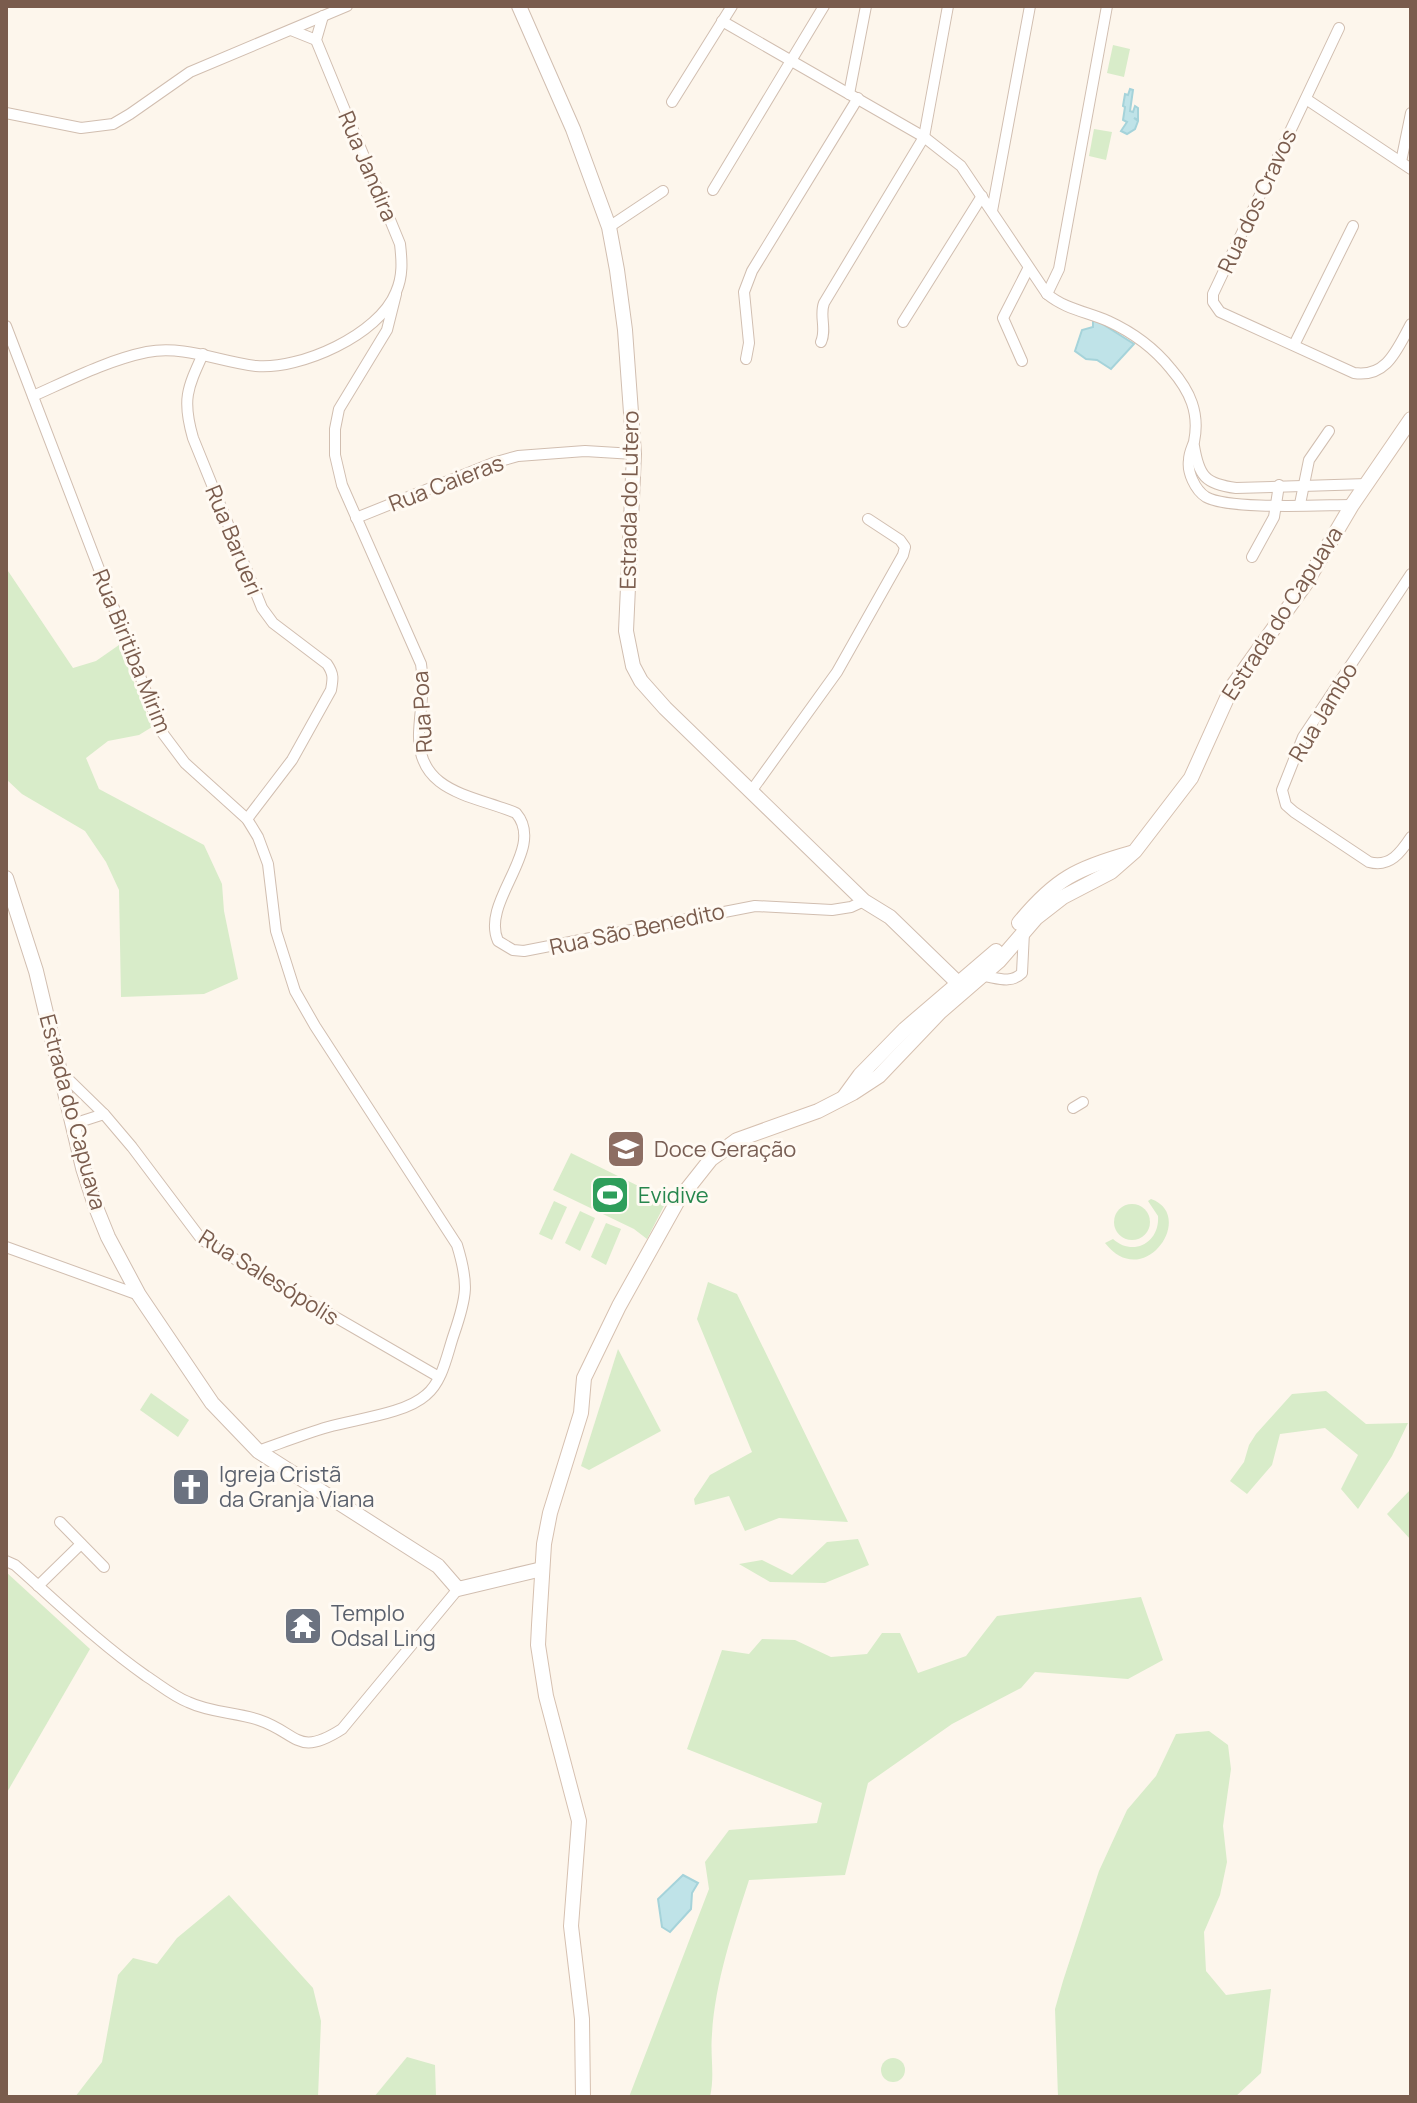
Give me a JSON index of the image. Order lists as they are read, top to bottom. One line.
{"streets":{"main road":["Estrada do Lutero","Estrada do Capuava"],"street":["Rua Jandira","Rua dos Cravos","Rua Caieras","Rua Barueri","Rua Biritiba Mirim","Rua Poa","Rua Jambo","Rua São Benedito","Rua Salesópolis"]},"crossings":[["Rua Jandira","Rua Caieras"],["Rua Jandira","Rua Poa"],["Rua Caieras","Estrada do Lutero"],["Rua Caieras","Rua Poa"],["Estrada do Lutero","Estrada do Capuava"],["Estrada do Lutero","Rua São Benedito"],["Rua Barueri","Rua Biritiba Mirim"],["Estrada do Capuava","Rua Salesópolis"],["Rua Biritiba Mirim","Rua Salesópolis"],["Rua Poa","Rua São Benedito"]],"places":{"school or university":["Doce Geração"],"sports":["Evidive"],"church":["Igreja Cristã da Granja Viana"],"temple":["Templo Odsal Ling"]}}
